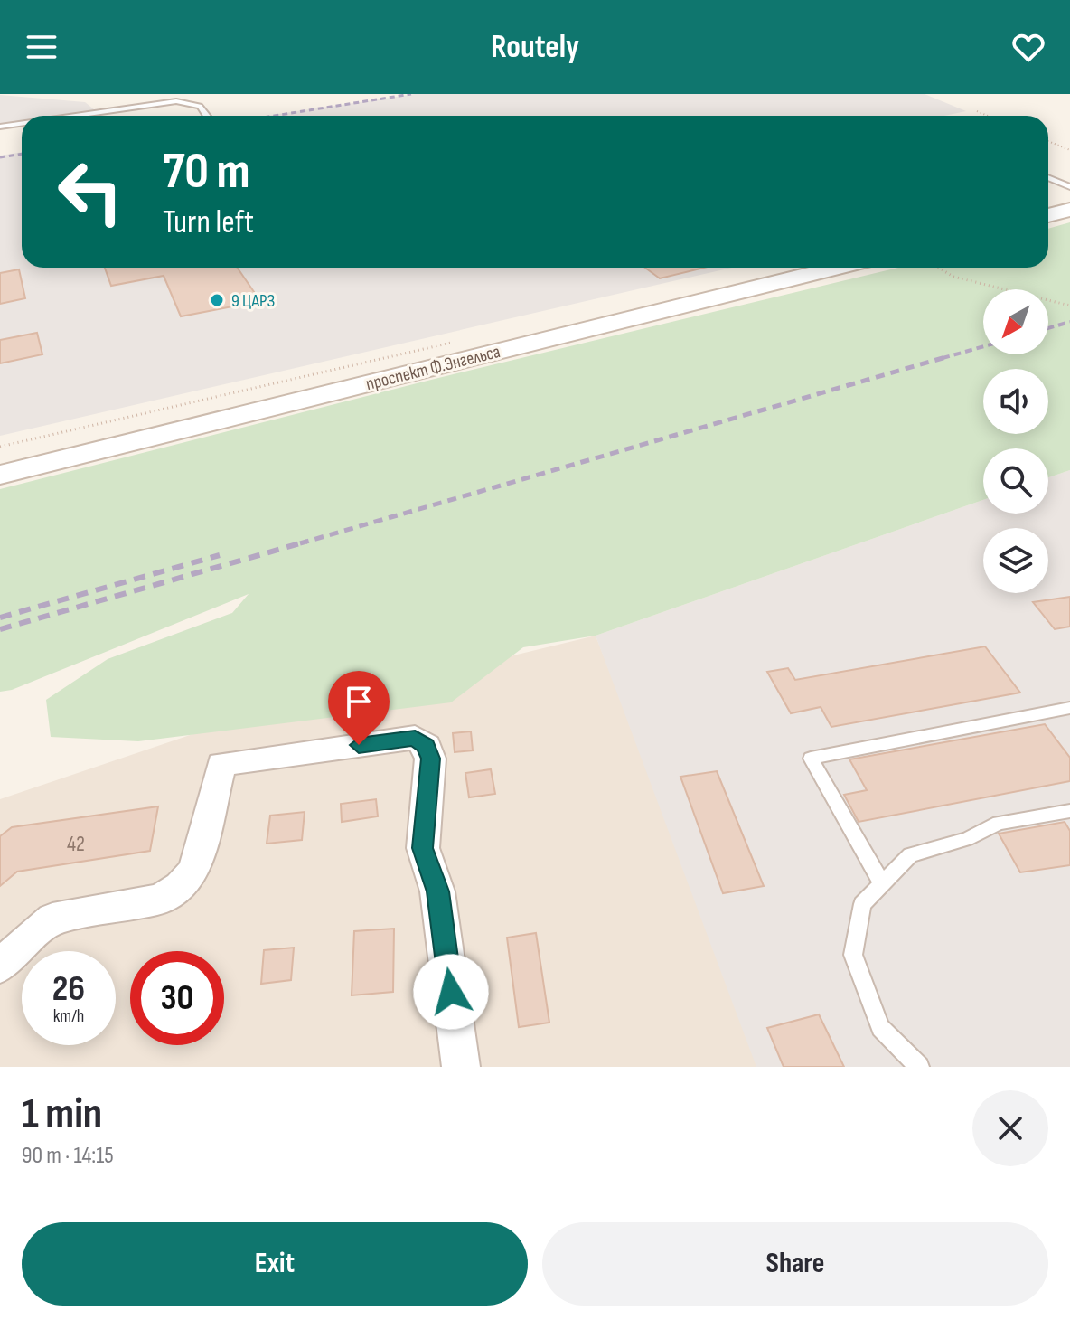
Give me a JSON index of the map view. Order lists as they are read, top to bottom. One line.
{"streets":{"street":["проспект Ф.Энгельса"]},"places":["9 ЦАРЗ"],"house_numbers":["42"],"north":"bottom left","page":{"header":"Routely","turn":["70 m","Turn left"],"speed":"26 km/h","limit":"30","heading":["1 min","90 m · 14:15"],"buttons":["Exit","Share"]}}
